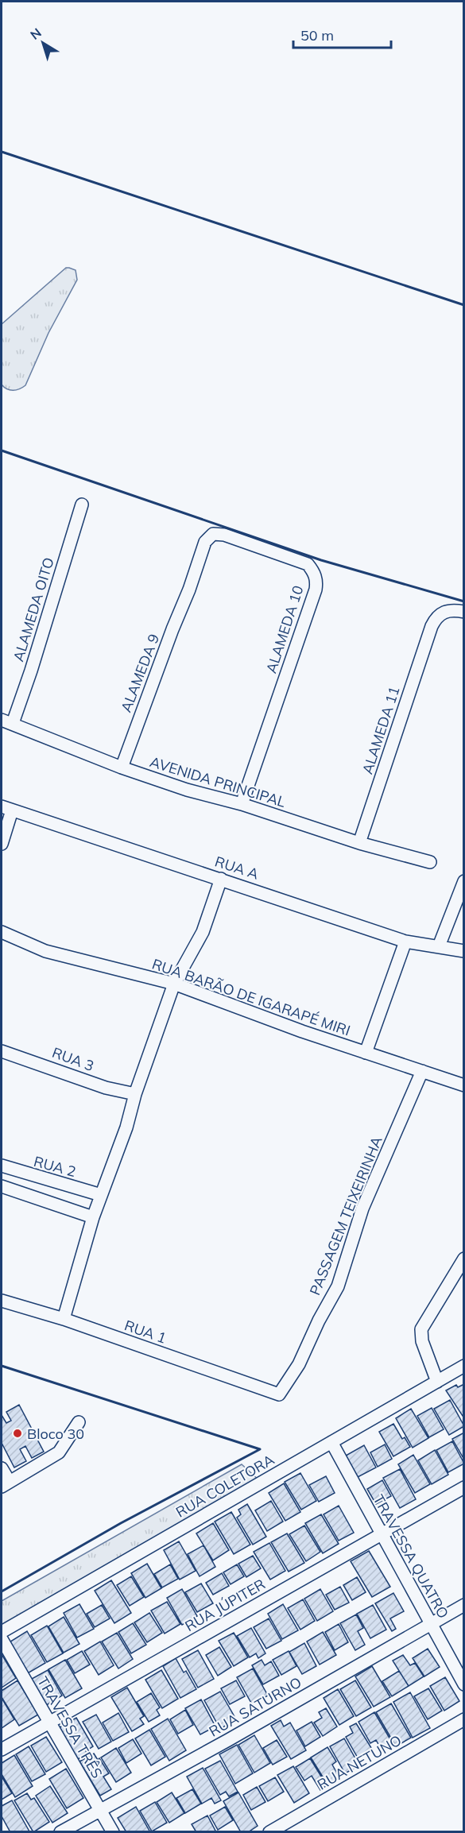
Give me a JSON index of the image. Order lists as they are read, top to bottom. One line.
{"streets":{"street":["ALAMEDA OITO","ALAMEDA 10","ALAMEDA 9","ALAMEDA 11","AVENIDA PRINCIPAL","RUA A","RUA BARÃO DE IGARAPÉ MIRI","RUA 3","RUA 2","PASSAGEM TEIXEIRINHA","RUA 1","RUA COLETORA","TRAVESSA QUATRO","RUA JÚPITER","RUA SATURNO","TRAVESSA TRÊS","RUA NETUNO"]},"crossings":[["ALAMEDA OITO","AVENIDA PRINCIPAL"],["ALAMEDA 10","ALAMEDA 9"],["ALAMEDA 10","AVENIDA PRINCIPAL"],["ALAMEDA 9","AVENIDA PRINCIPAL"],["ALAMEDA 11","AVENIDA PRINCIPAL"],["RUA BARÃO DE IGARAPÉ MIRI","PASSAGEM TEIXEIRINHA"],["PASSAGEM TEIXEIRINHA","RUA 1"],["RUA COLETORA","TRAVESSA QUATRO"],["TRAVESSA QUATRO","RUA JÚPITER"],["TRAVESSA QUATRO","RUA SATURNO"],["RUA JÚPITER","TRAVESSA TRÊS"],["RUA SATURNO","TRAVESSA TRÊS"]],"places":["Bloco 30"],"scale_bar":"50 m","north":"top left"}
